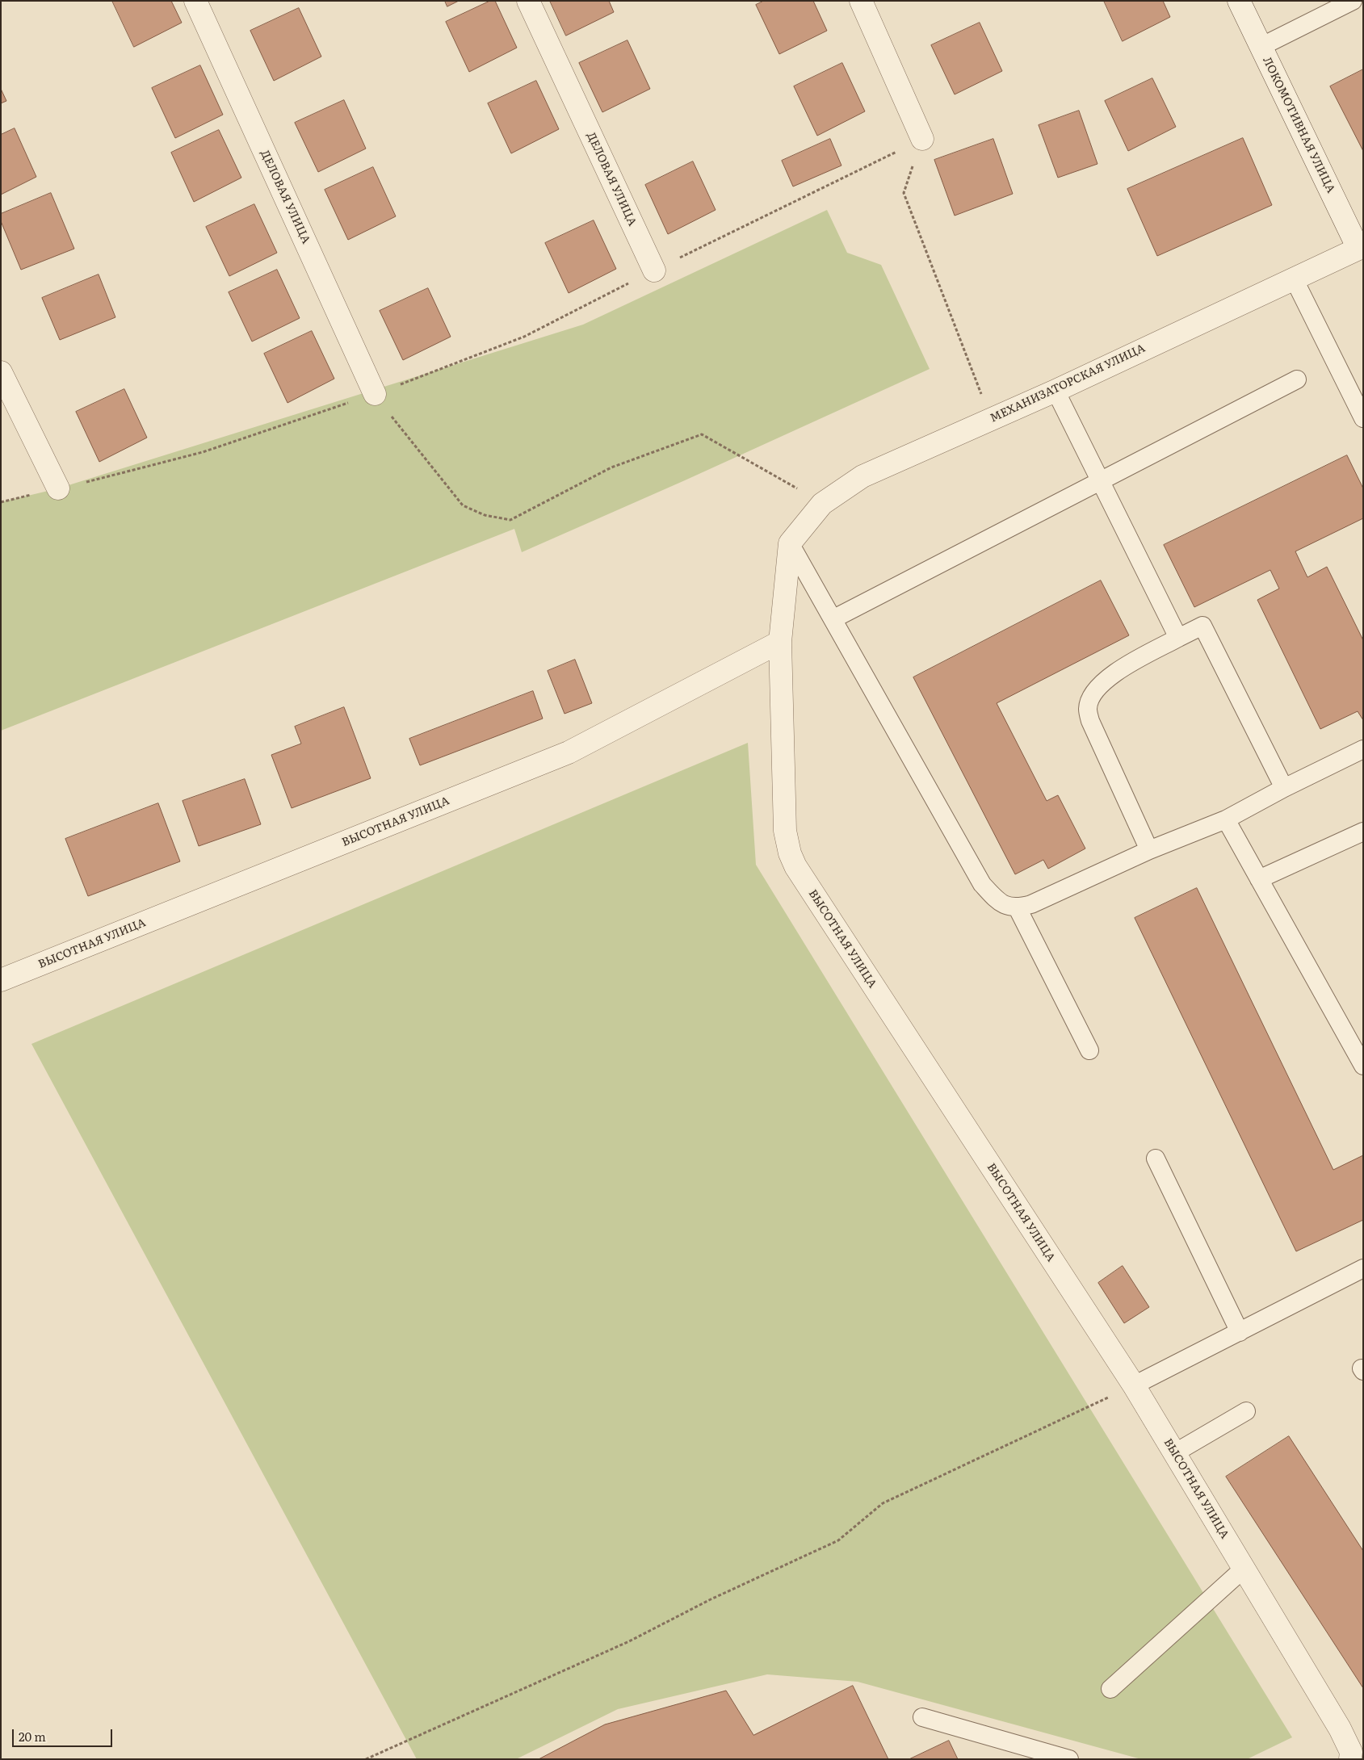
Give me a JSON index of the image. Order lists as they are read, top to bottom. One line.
{"streets":{"street":["ЛОКОМОТИВНАЯ УЛИЦА","ДЕЛОВАЯ УЛИЦА","МЕХАНИЗАТОРСКАЯ УЛИЦА","ВЫСОТНАЯ УЛИЦА"]},"crossings":[["ЛОКОМОТИВНАЯ УЛИЦА","МЕХАНИЗАТОРСКАЯ УЛИЦА"],["МЕХАНИЗАТОРСКАЯ УЛИЦА","ВЫСОТНАЯ УЛИЦА"]],"scale_bar":"20 m"}
